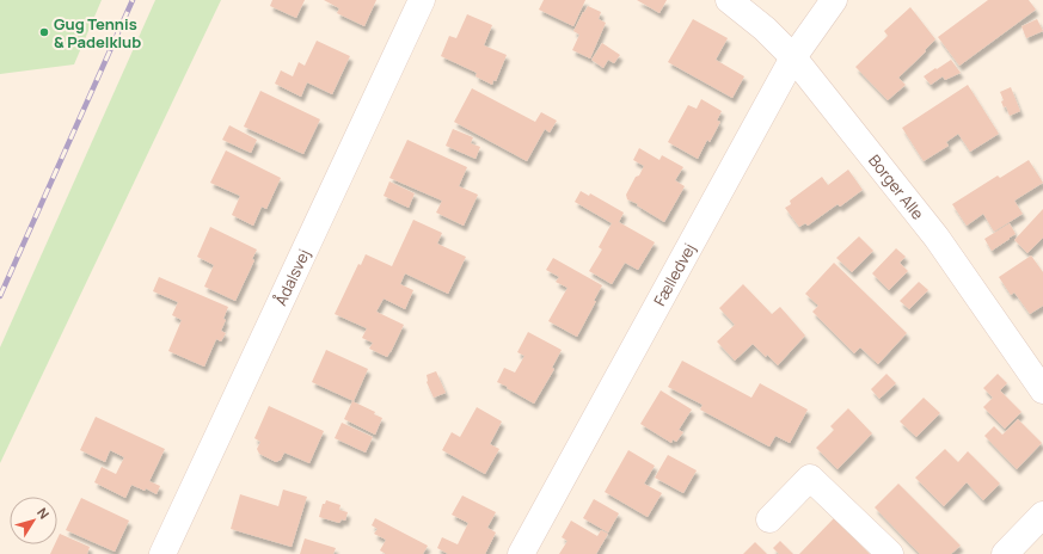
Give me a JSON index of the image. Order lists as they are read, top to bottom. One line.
{"streets":{"street":["Borger Alle","Fælledvej","Ådalsvej"]},"crossings":[["Borger Alle","Fælledvej"]],"places":["Gug Tennis & Padelklub"],"north":"top right"}
